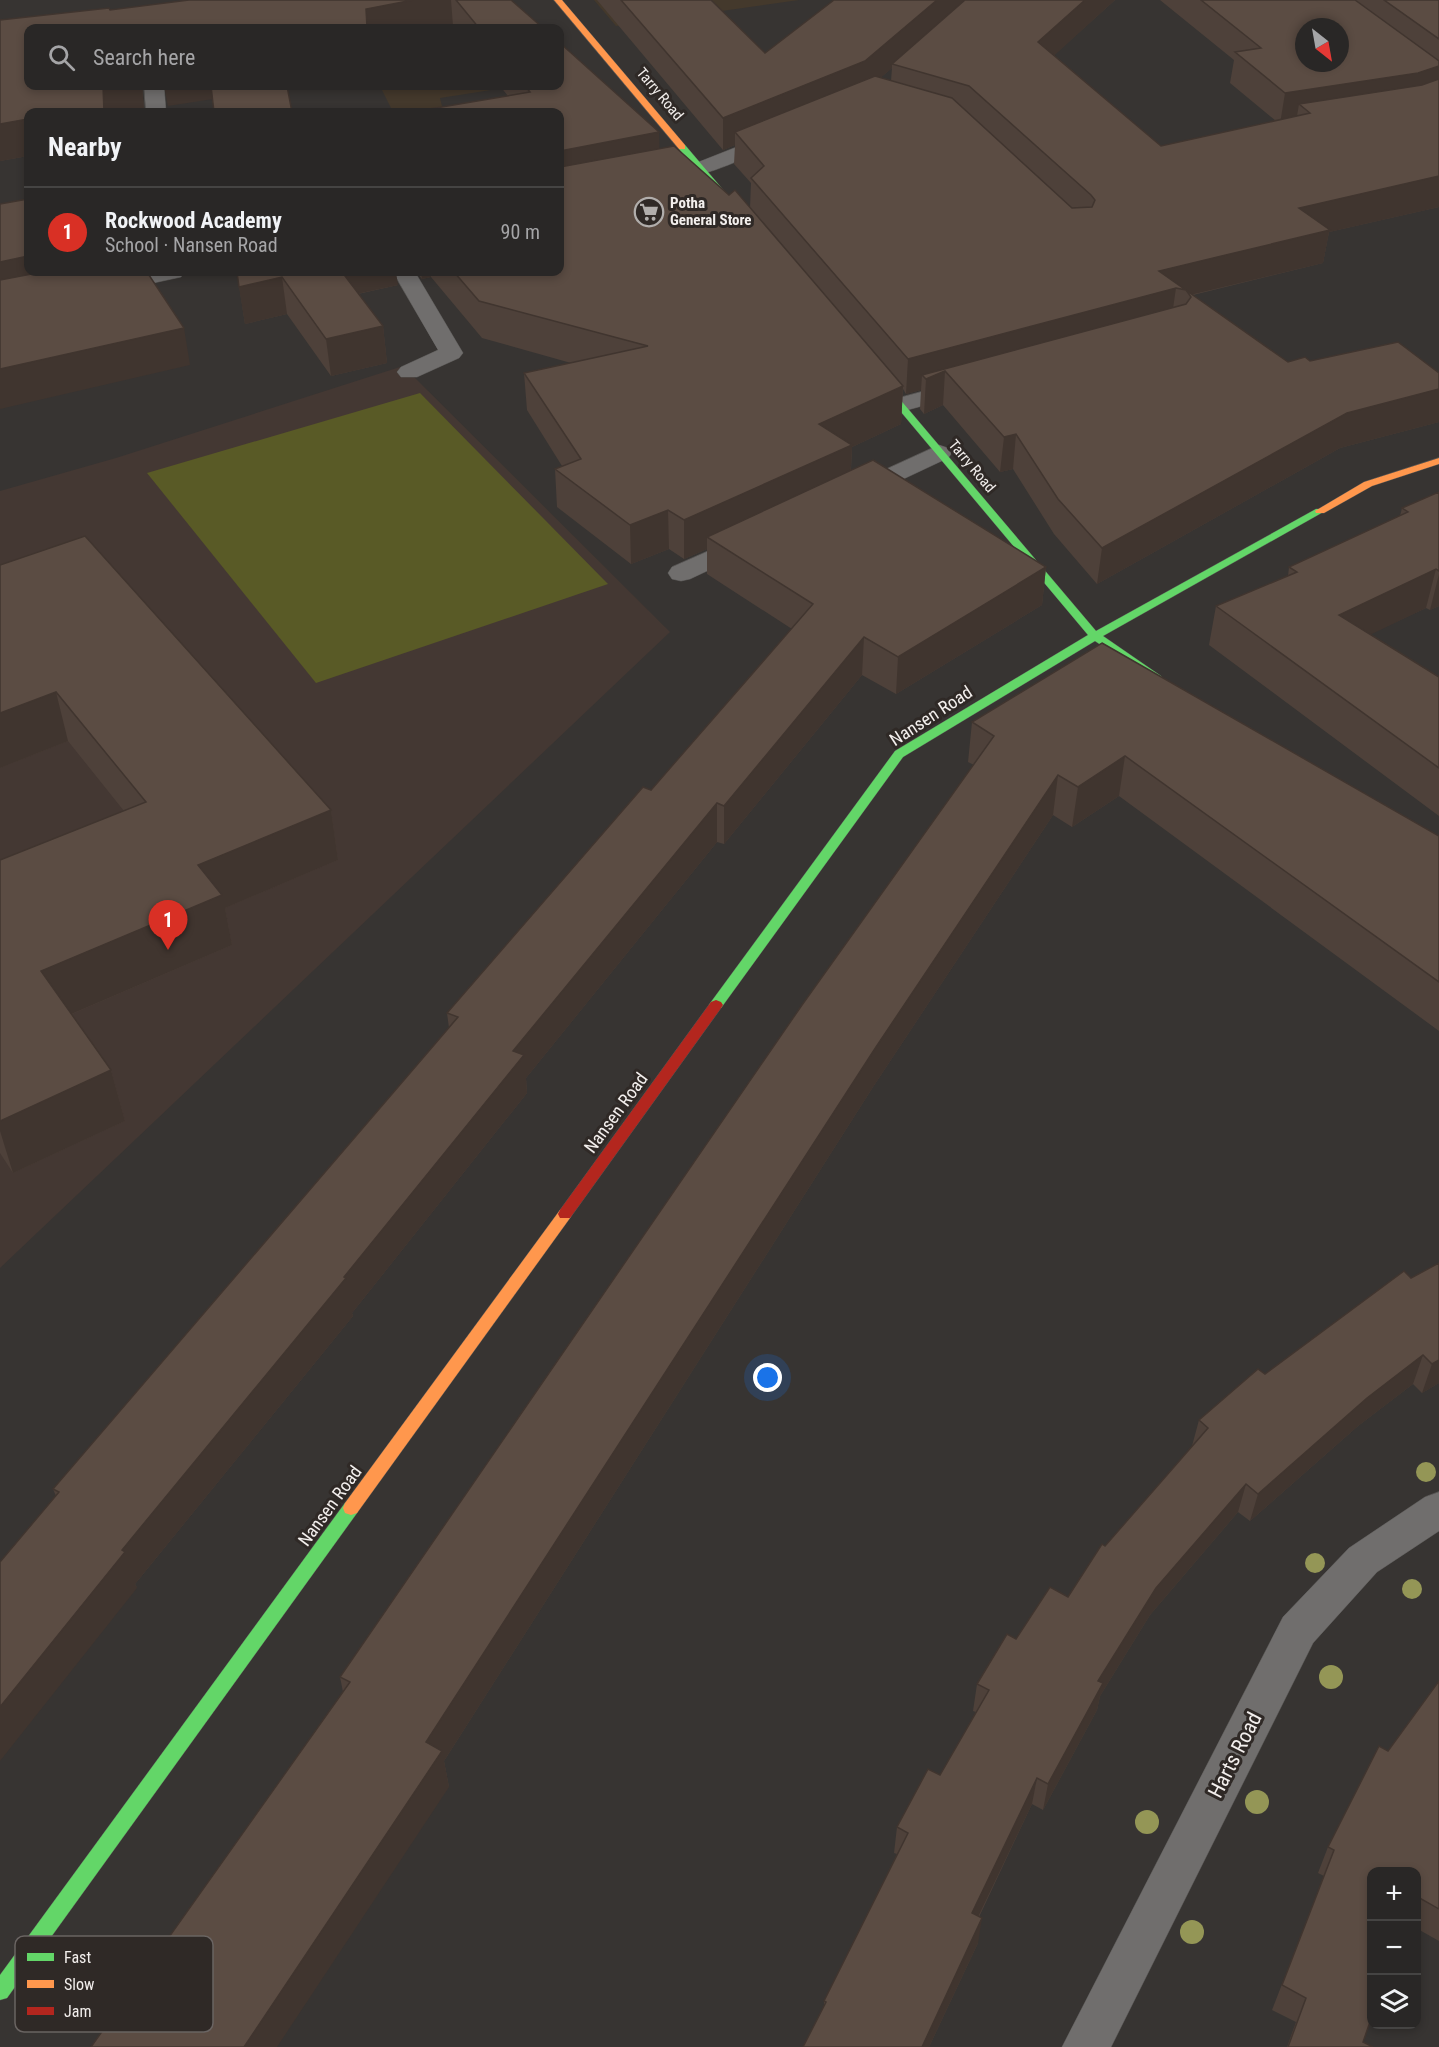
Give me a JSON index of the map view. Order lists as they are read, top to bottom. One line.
{"streets":{"street":["Tarry Road","Nansen Road","Harts Road"]},"crossings":[["Tarry Road","Nansen Road"]],"places":{"supermarket":["Potha General Store"]},"legend":["Fast","Slow","Jam"],"north":"bottom right","page":{"search":"Search here","heading":"Nearby","list":[{"mark":"1","name":"Rockwood Academy","note":"School · Nansen Road","value":"90 m"}],"pins":"1","map_buttons":["+","−"]}}
